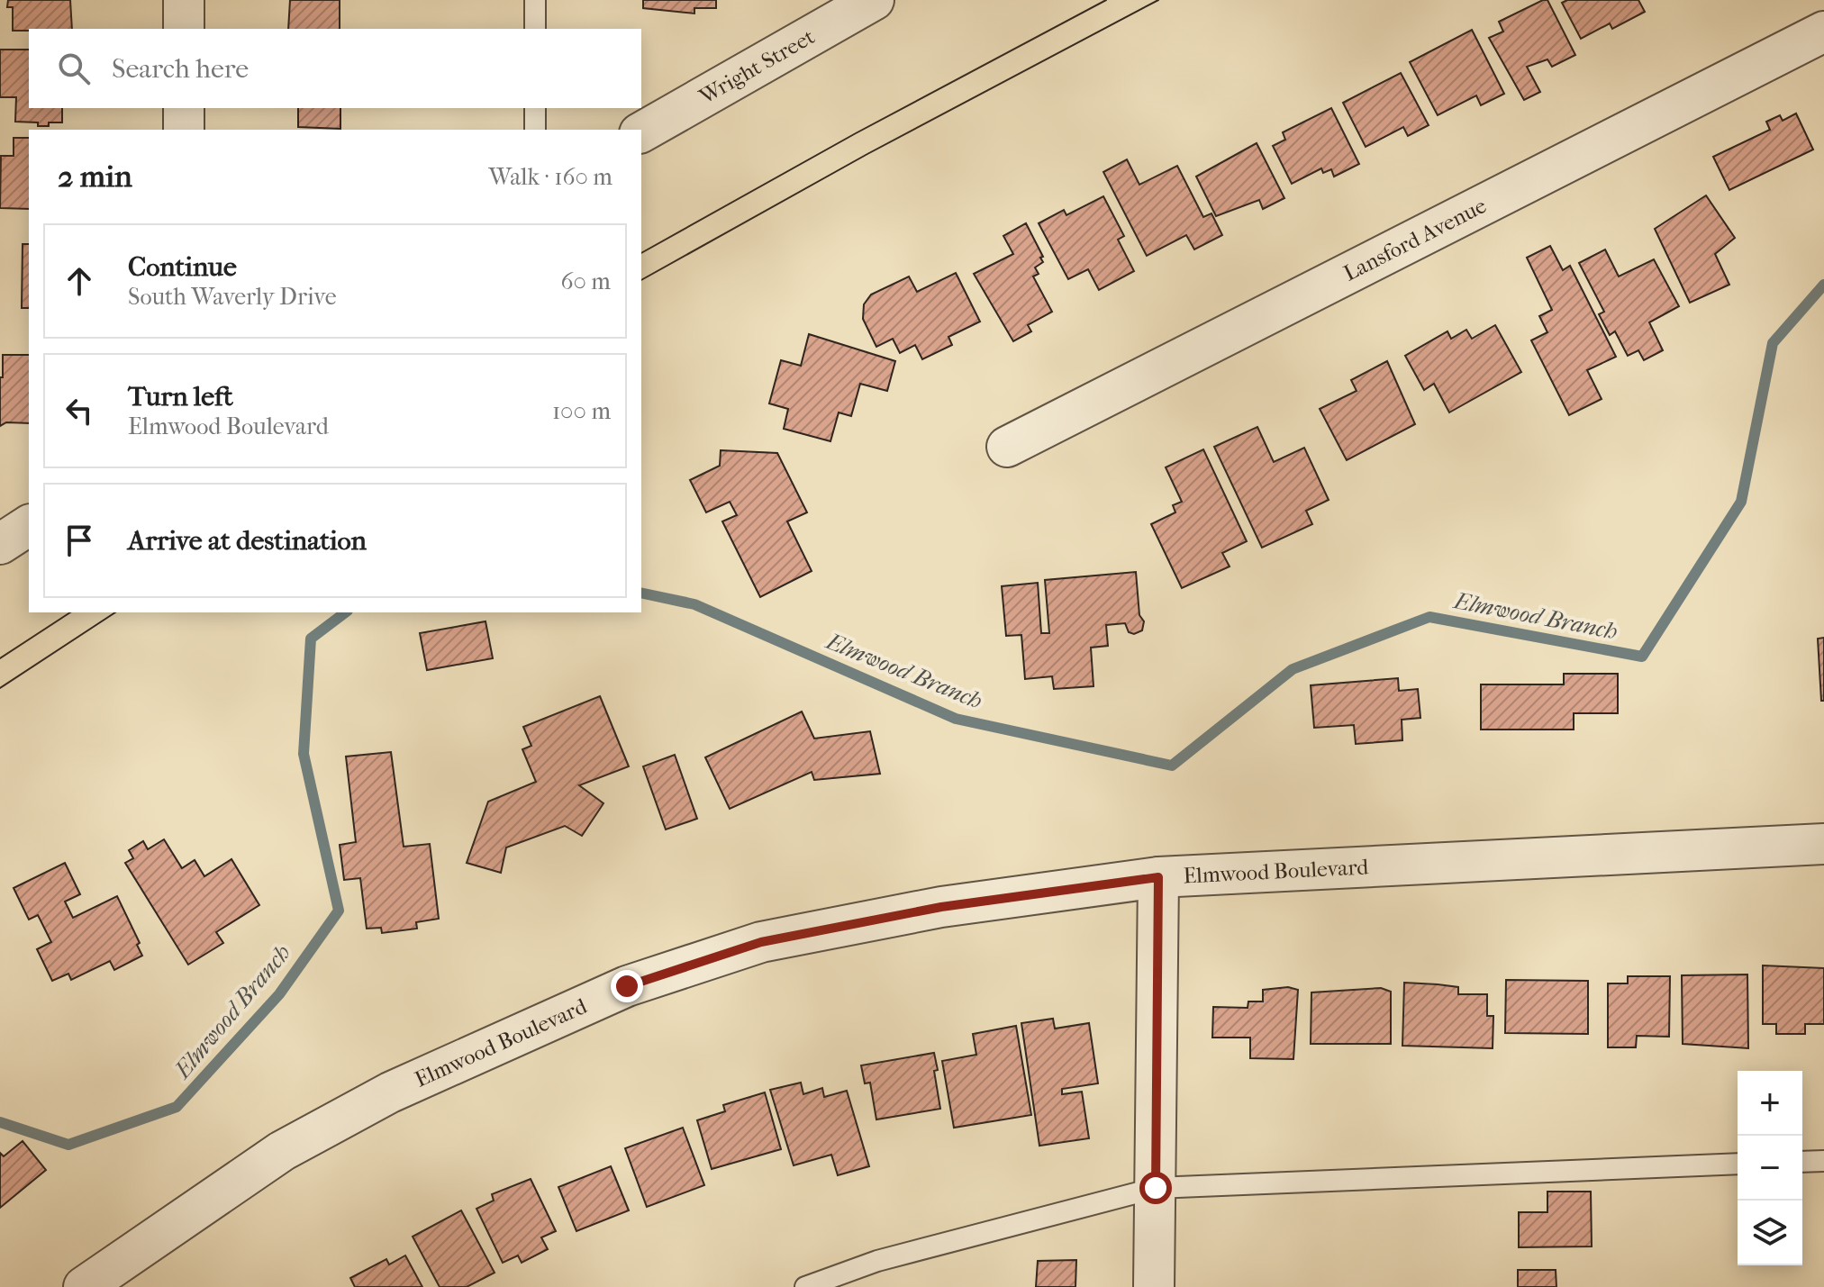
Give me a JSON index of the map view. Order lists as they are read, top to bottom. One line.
{"streets":{"street":["Wright Street","Lansford Avenue","Elmwood Boulevard"]},"water":["Elmwood Branch"],"page":{"search":"Search here","heading":["2 min","Walk · 160 m"],"list":[["Continue","South Waverly Drive","60 m"],["Turn left","Elmwood Boulevard","100 m"],"Arrive at destination"],"map_buttons":["+","−"]}}
